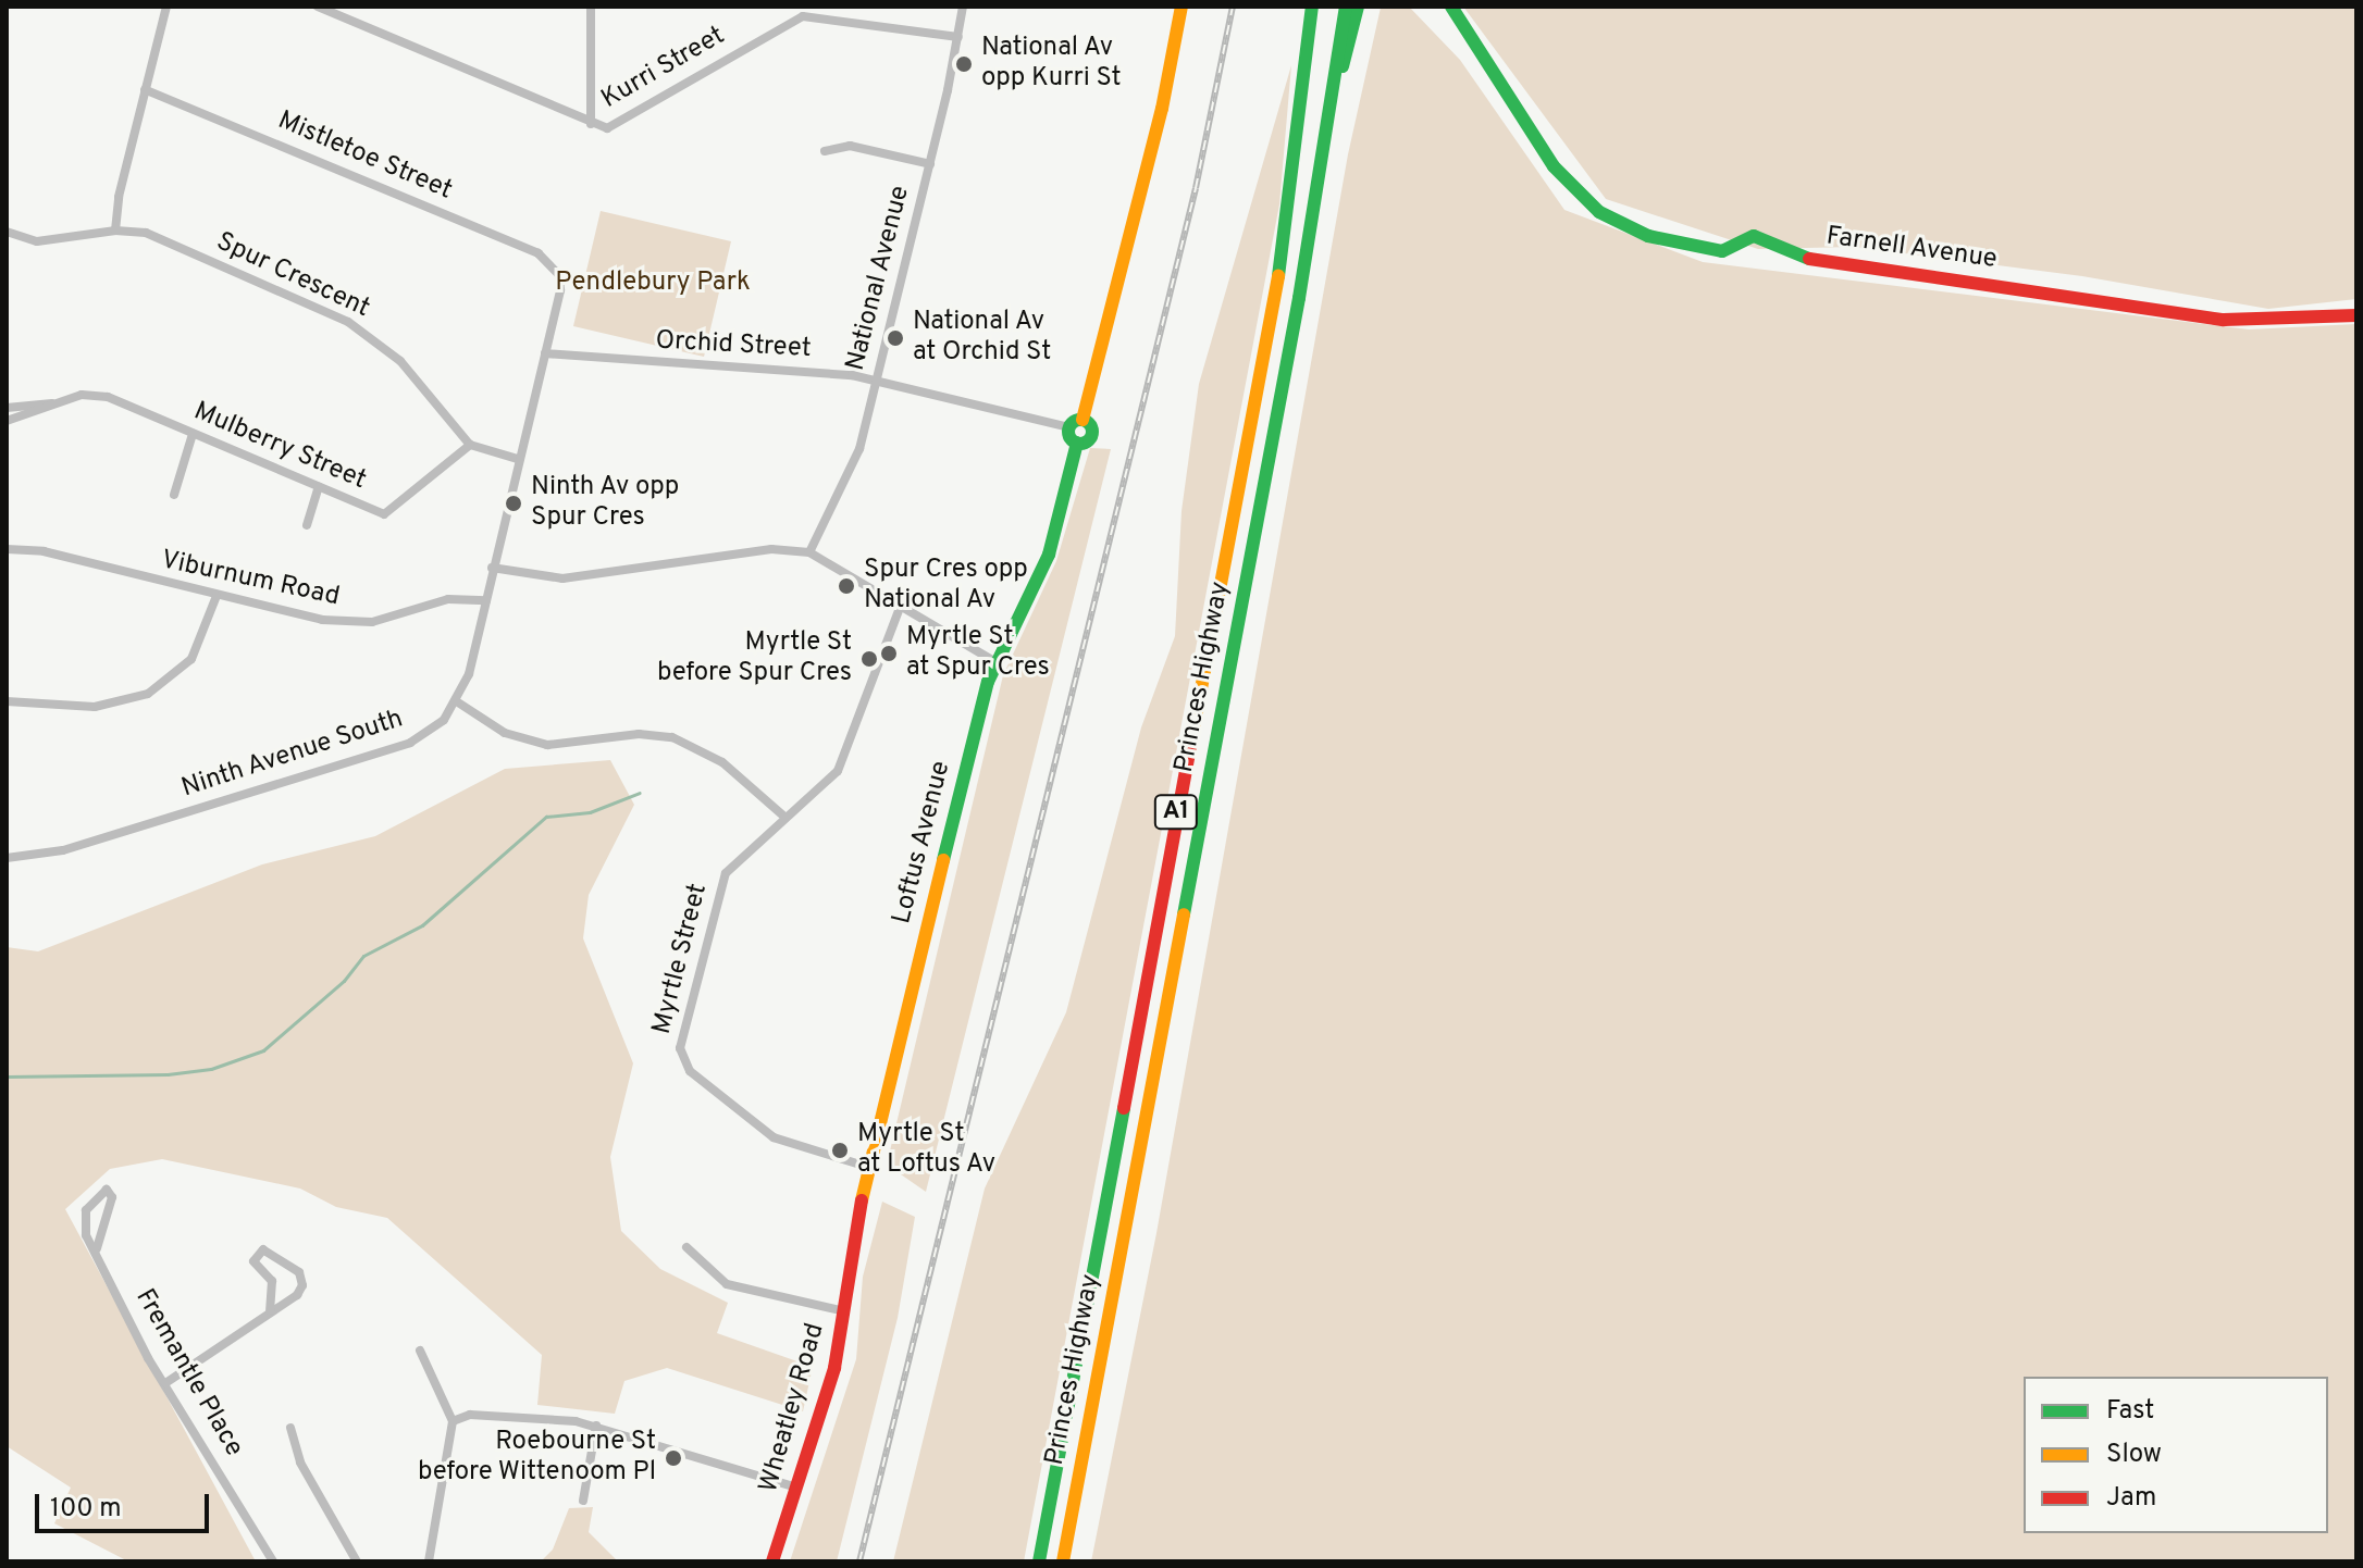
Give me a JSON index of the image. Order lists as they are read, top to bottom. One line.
{"streets":{"main road":["Farnell Avenue","Princes Highway","A1","Loftus Avenue","Wheatley Road"],"street":["Kurri Street","Mistletoe Street","Spur Crescent","National Avenue","Orchid Street","Mulberry Street","Viburnum Road","Ninth Avenue South","Myrtle Street","Fremantle Place"]},"crossings":[["Kurri Street","National Avenue"],["Mistletoe Street","Orchid Street"],["Spur Crescent","Mulberry Street"],["National Avenue","Orchid Street"],["Orchid Street","Loftus Avenue"],["Loftus Avenue","Myrtle Street"],["Loftus Avenue","Wheatley Road"]],"parks":["Pendlebury Park"],"places":["National Av opp Kurri St","National Av at Orchid St","Ninth Av opp Spur Cres","Spur Cres opp National Av","Myrtle St at Spur Cres","Myrtle St before Spur Cres","Myrtle St at Loftus Av","Roebourne St before Wittenoom Pl"],"legend":["Fast","Slow","Jam"],"scale_bar":"100 m"}
